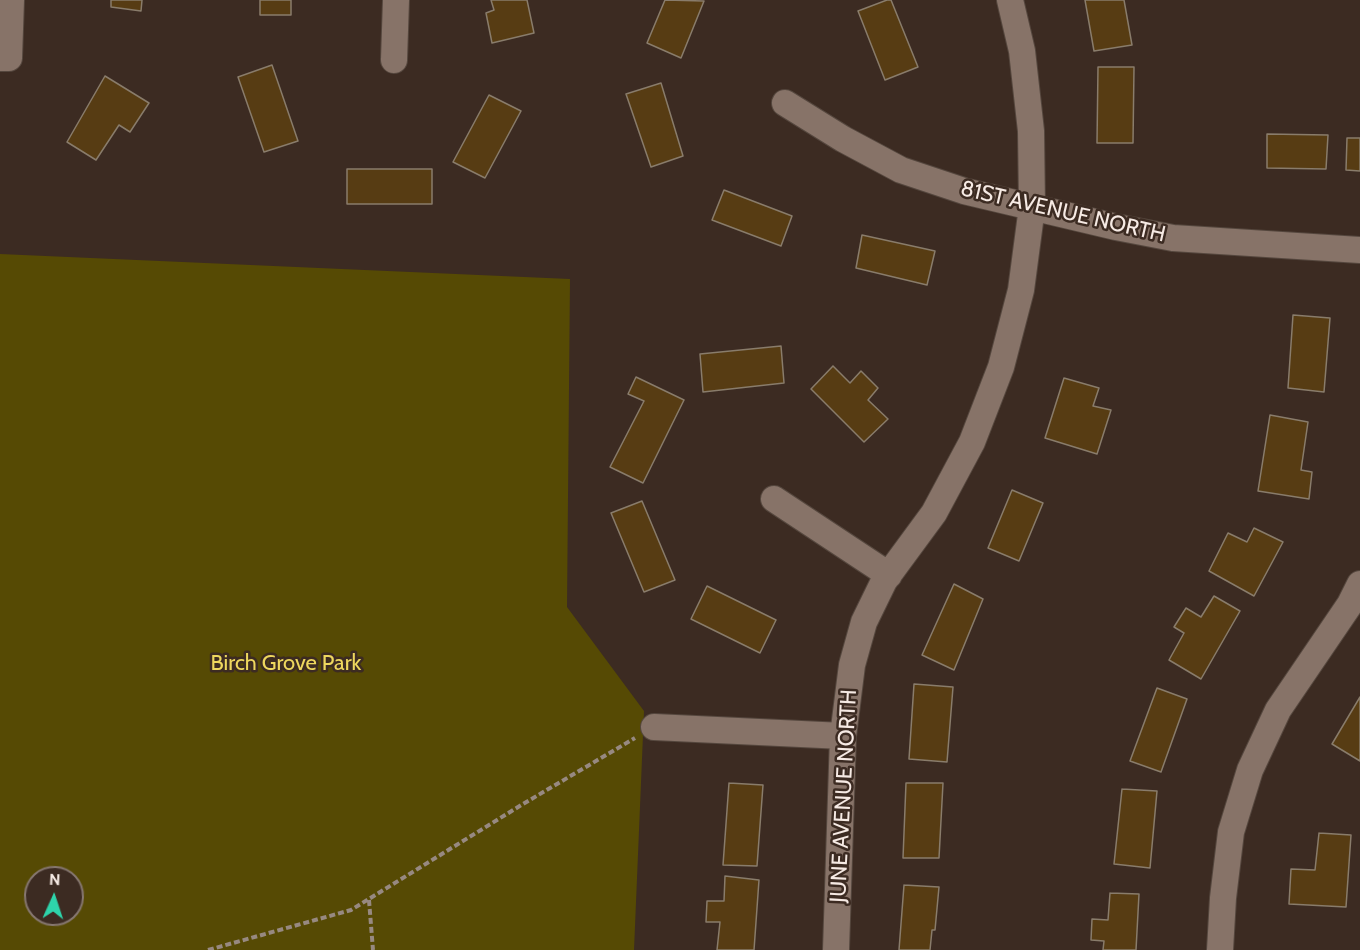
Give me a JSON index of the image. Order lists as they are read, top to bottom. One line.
{"streets":{"street":["81ST AVENUE NORTH","JUNE AVENUE NORTH"]},"crossings":[["81ST AVENUE NORTH","JUNE AVENUE NORTH"]],"parks":["Birch Grove Park"],"north":"top"}
